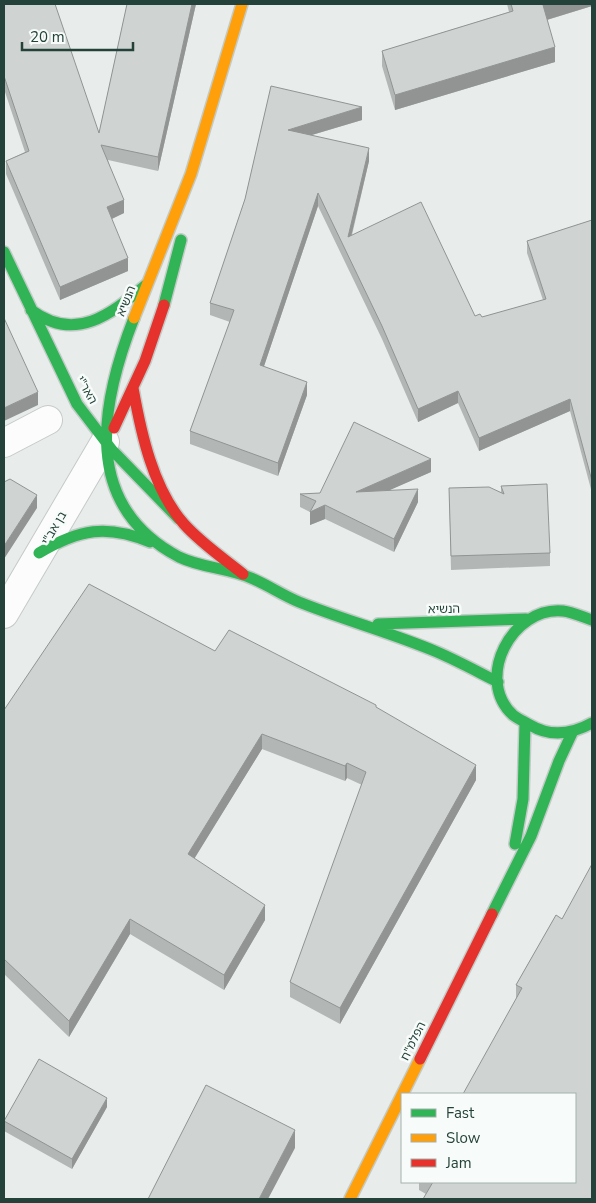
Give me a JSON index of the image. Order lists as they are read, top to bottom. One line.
{"streets":{"street":["הנשיא","האר\"י","בן אב\"י","הפלמ\"ח"]},"crossings":[["הנשיא","האר\"י"],["הנשיא","בן אב\"י"],["האר\"י","בן אב\"י"]],"legend":["Fast","Slow","Jam"],"scale_bar":"20 m"}
